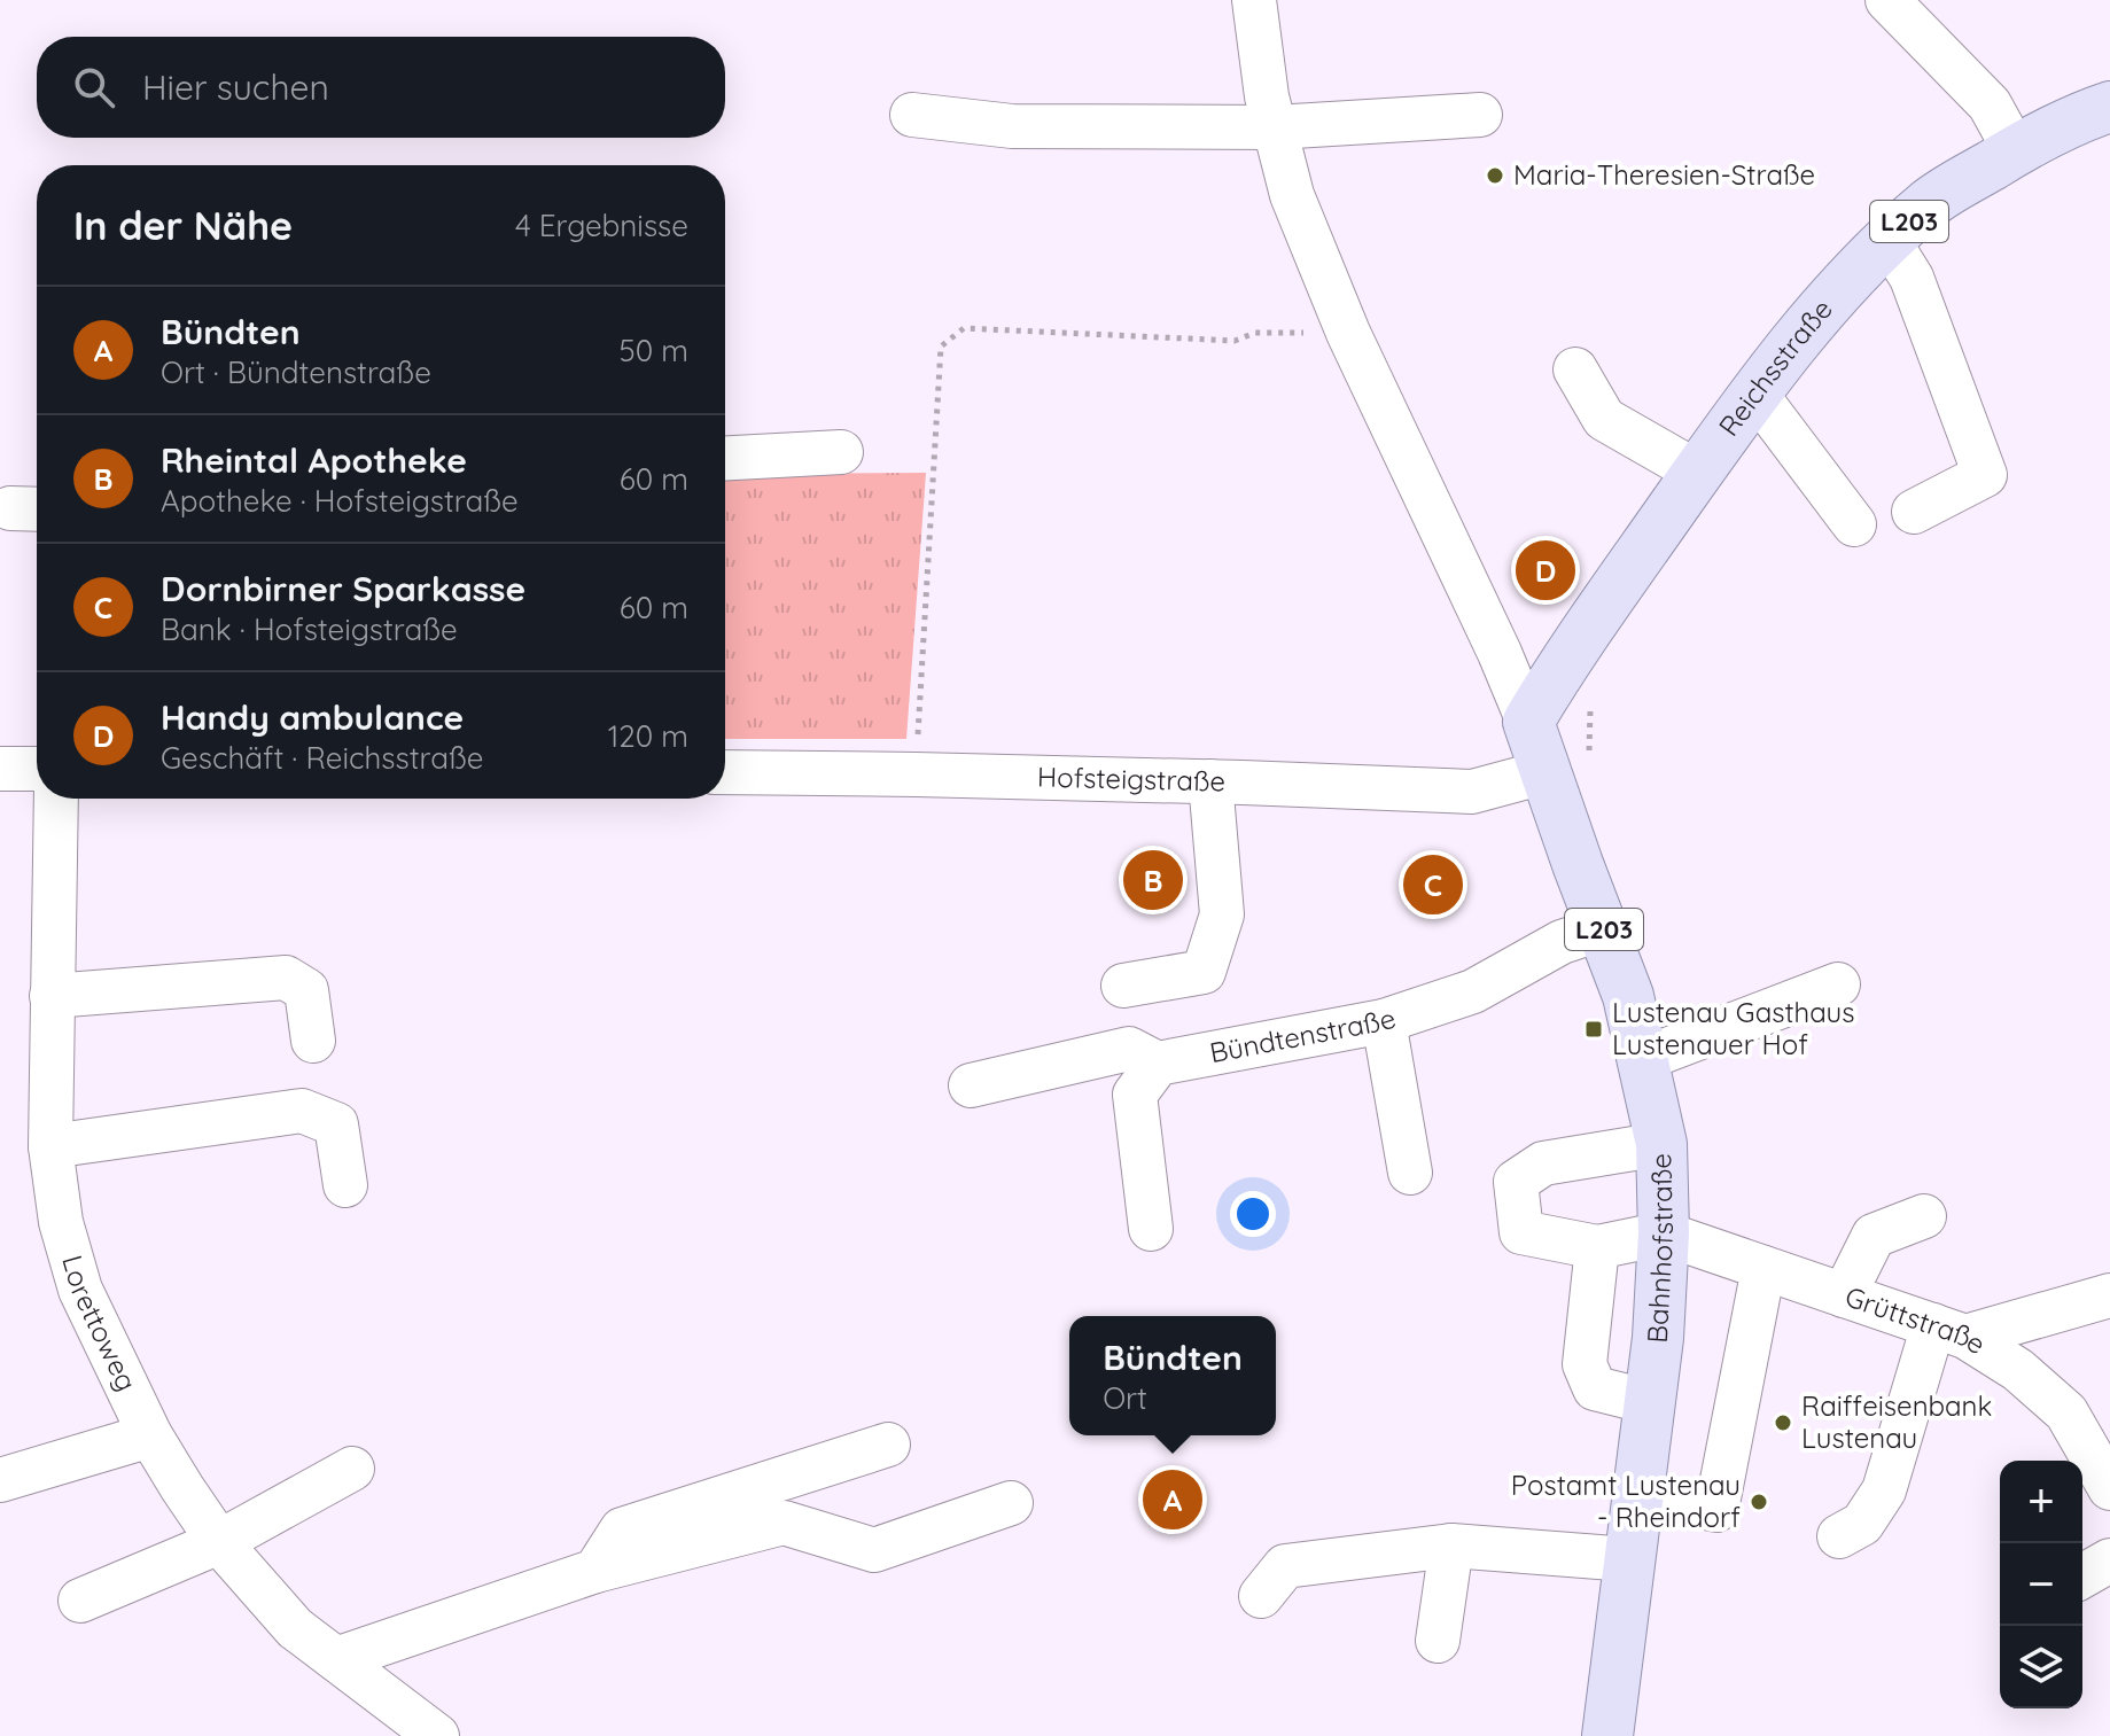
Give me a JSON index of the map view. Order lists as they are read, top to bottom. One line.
{"streets":{"main road":["L203","Reichsstraße","Bahnhofstraße"],"street":["Hofsteigstraße","Bündtenstraße","Lorettoweg","Grüttstraße"]},"crossings":[["Reichsstraße","Bahnhofstraße"],["Hofsteigstraße","Bahnhofstraße"],["Bündtenstraße","Bahnhofstraße"],["Bahnhofstraße","Grüttstraße"]],"places":{"other":["Maria-Theresien-Straße","Raiffeisenbank Lustenau","Postamt Lustenau - Rheindorf"],"transit":["Lustenau Gasthaus Lustenauer Hof"]},"page":{"search":"Hier suchen","heading":["In der Nähe","4 Ergebnisse"],"list":[{"mark":"A","name":"Bündten","note":"Ort · Bündtenstraße","value":"50 m"},{"mark":"B","name":"Rheintal Apotheke","note":"Apotheke · Hofsteigstraße","value":"60 m"},{"mark":"C","name":"Dornbirner Sparkasse","note":"Bank · Hofsteigstraße","value":"60 m"},{"mark":"D","name":"Handy ambulance","note":"Geschäft · Reichsstraße","value":"120 m"}],"pins":["D","B","C","A"],"popup":["Bündten","Ort"],"map_buttons":["+","−"]}}
